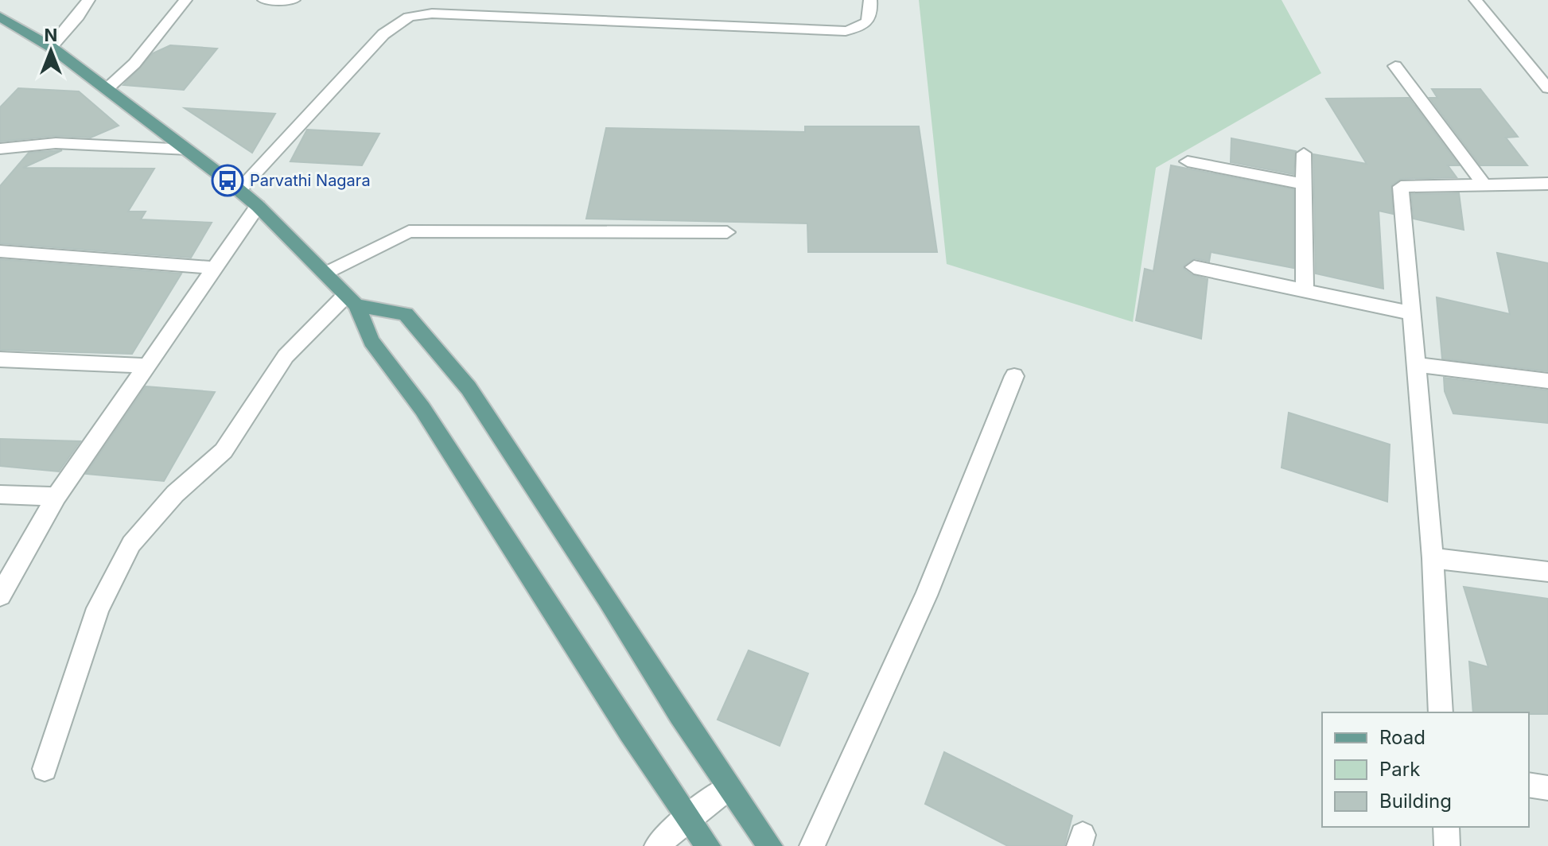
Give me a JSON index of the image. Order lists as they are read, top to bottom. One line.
{"places":{"bus stop":["Parvathi Nagara"]},"legend":["Road","Park","Building"],"north":"top"}
